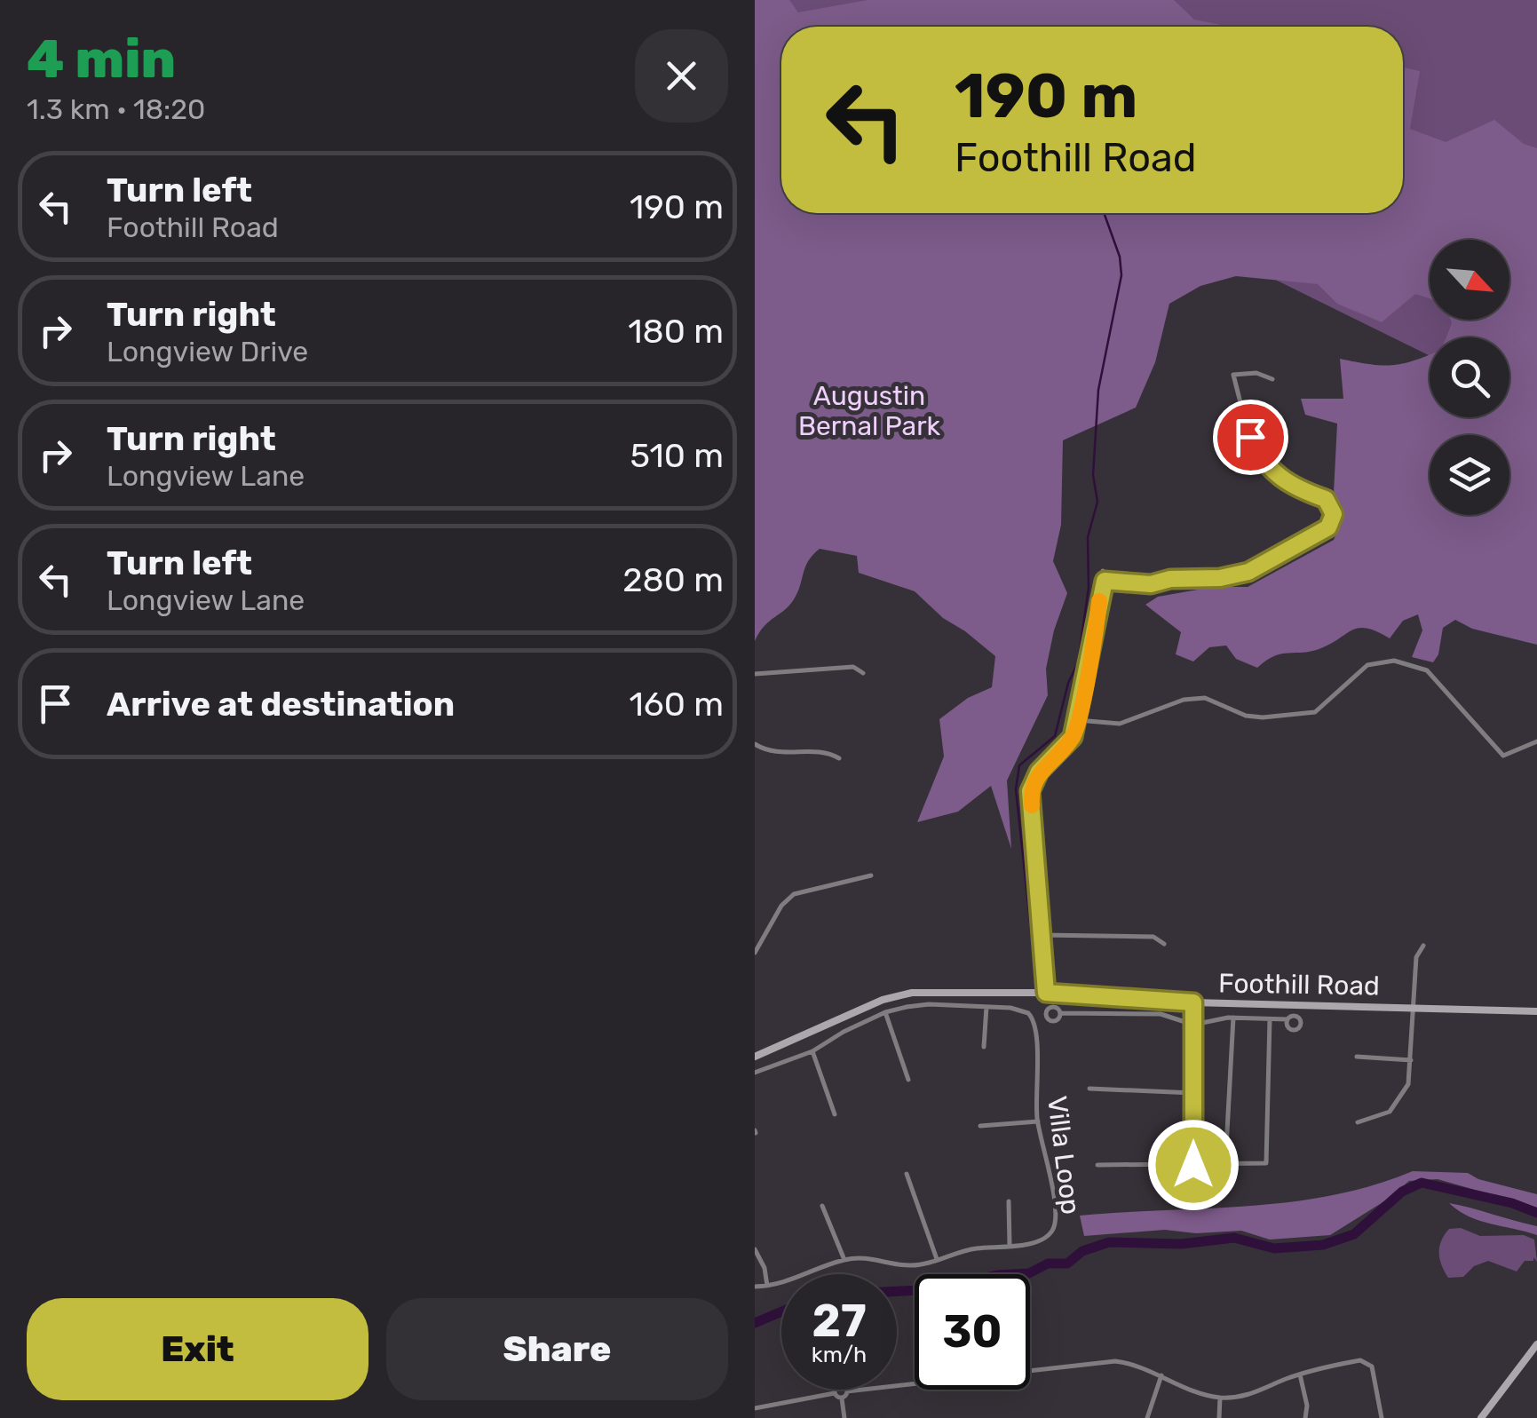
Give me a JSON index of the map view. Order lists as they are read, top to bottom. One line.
{"streets":{"main road":["Foothill Road"],"street":["Villa Loop"]},"parks":["Augustin Bernal Park"],"north":"bottom right","page":{"heading":["4 min","1.3 km · 18:20"],"turn":["190 m","Foothill Road"],"list":[{"name":"Turn left","note":"Foothill Road","value":"190 m"},{"name":"Turn right","note":"Longview Drive","value":"180 m"},{"name":"Turn right","note":"Longview Lane","value":"510 m"},{"name":"Turn left","note":"Longview Lane","value":"280 m"},{"name":"Arrive at destination","value":"160 m"}],"speed":"27 km/h","limit":"30","buttons":["Exit","Share"]}}
